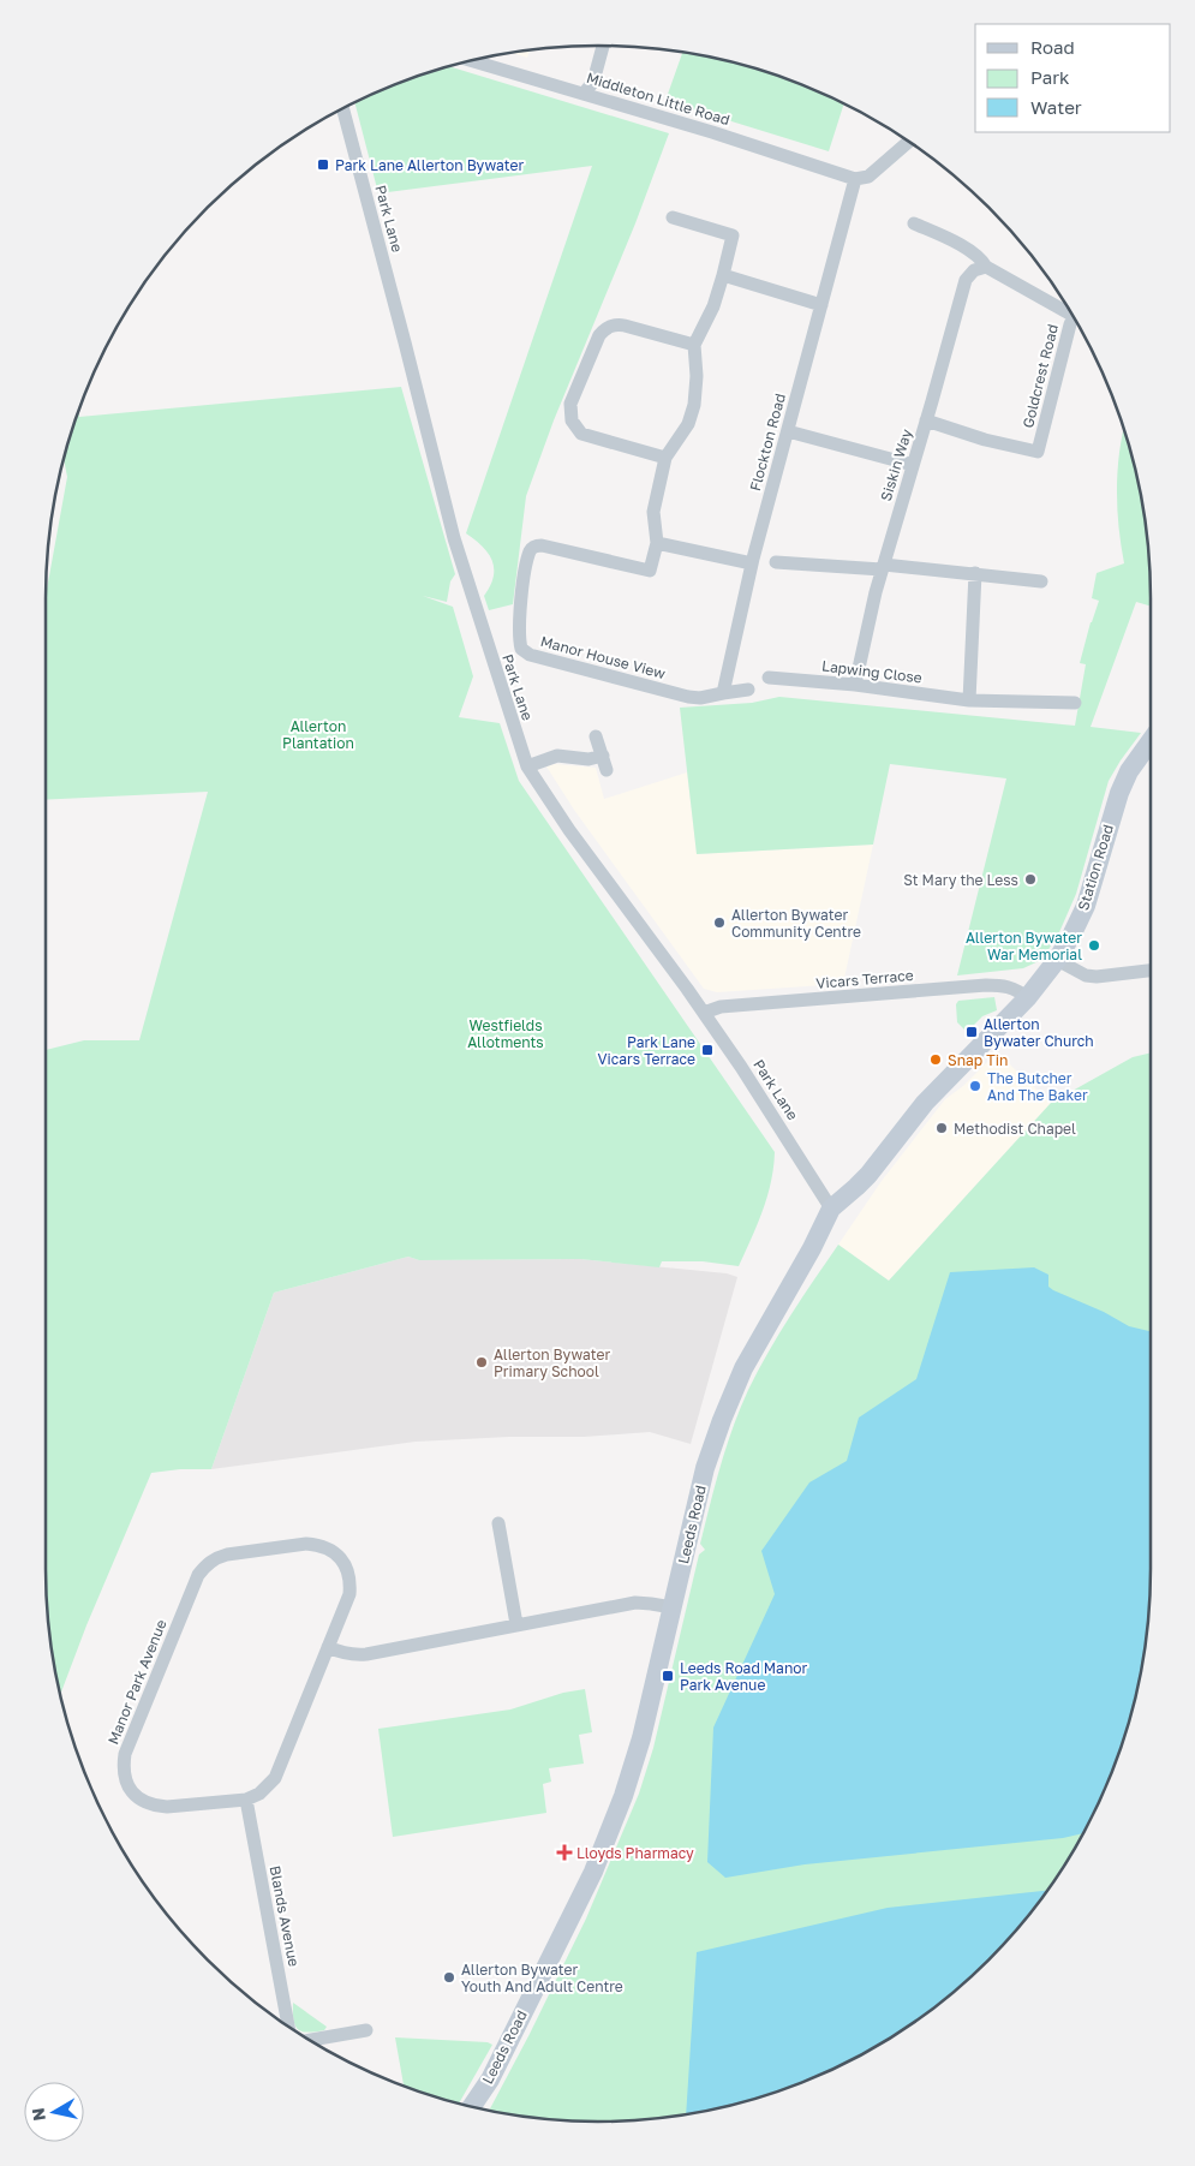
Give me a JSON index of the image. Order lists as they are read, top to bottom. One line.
{"streets":{"street":["Middleton Little Road","Park Lane","Goldcrest Road","Flockton Road","Siskin Way","Manor House View","Lapwing Close","Station Road","Vicars Terrace","Leeds Road","Manor Park Avenue","Blands Avenue"]},"crossings":[["Middleton Little Road","Flockton Road"],["Park Lane","Vicars Terrace"],["Park Lane","Leeds Road"],["Goldcrest Road","Siskin Way"],["Flockton Road","Manor House View"],["Siskin Way","Lapwing Close"],["Station Road","Vicars Terrace"],["Station Road","Leeds Road"],["Vicars Terrace","Leeds Road"],["Manor Park Avenue","Blands Avenue"]],"parks":["Allerton Plantation","Westfields Allotments"],"places":{"transit":["Park Lane Allerton Bywater","Allerton Bywater Church","Park Lane Vicars Terrace","Leeds Road Manor Park Avenue"],"other":["St Mary the Less","Allerton Bywater Community Centre","Allerton Bywater War Memorial","Snap Tin","The Butcher And The Baker","Methodist Chapel","Allerton Bywater Primary School","Allerton Bywater Youth And Adult Centre"],"health":["Lloyds Pharmacy"]},"legend":["Road","Park","Water"],"north":"left"}
